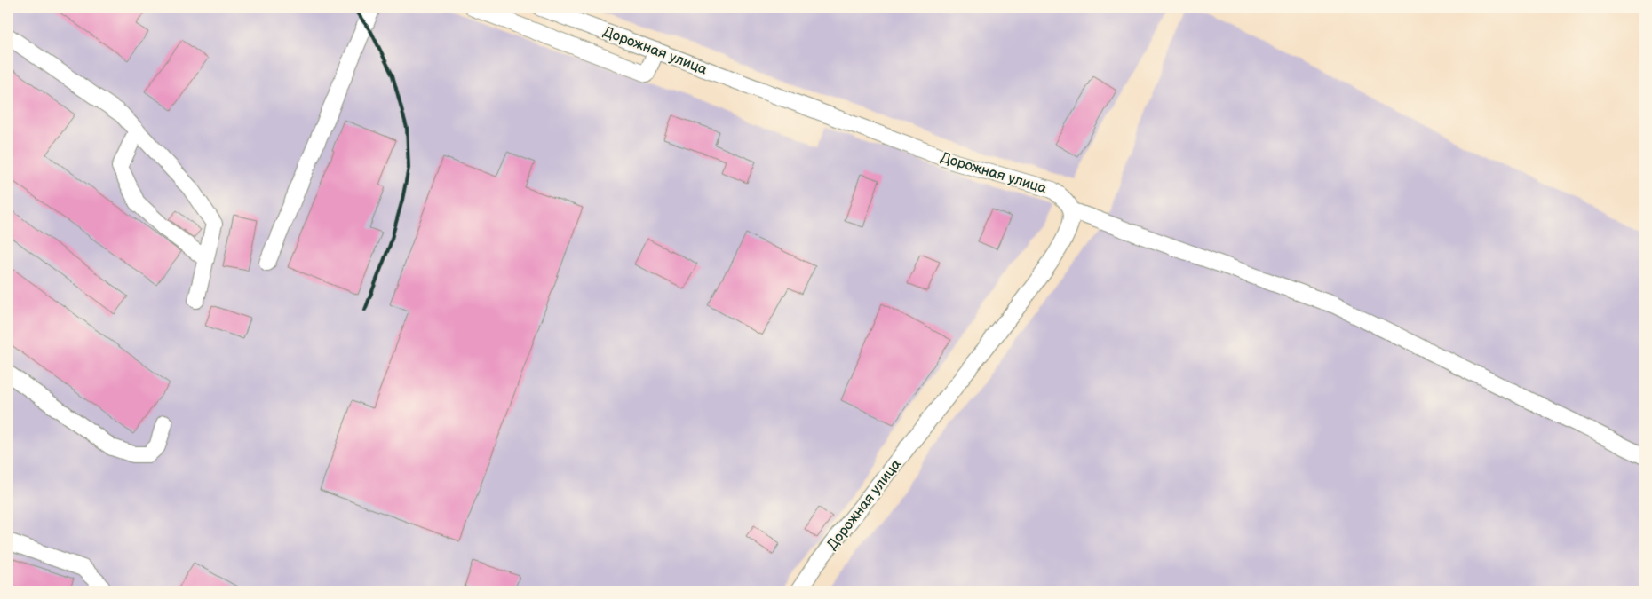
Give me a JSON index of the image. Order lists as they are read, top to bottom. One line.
{"streets":{"street":["Дорожная улица"]}}
